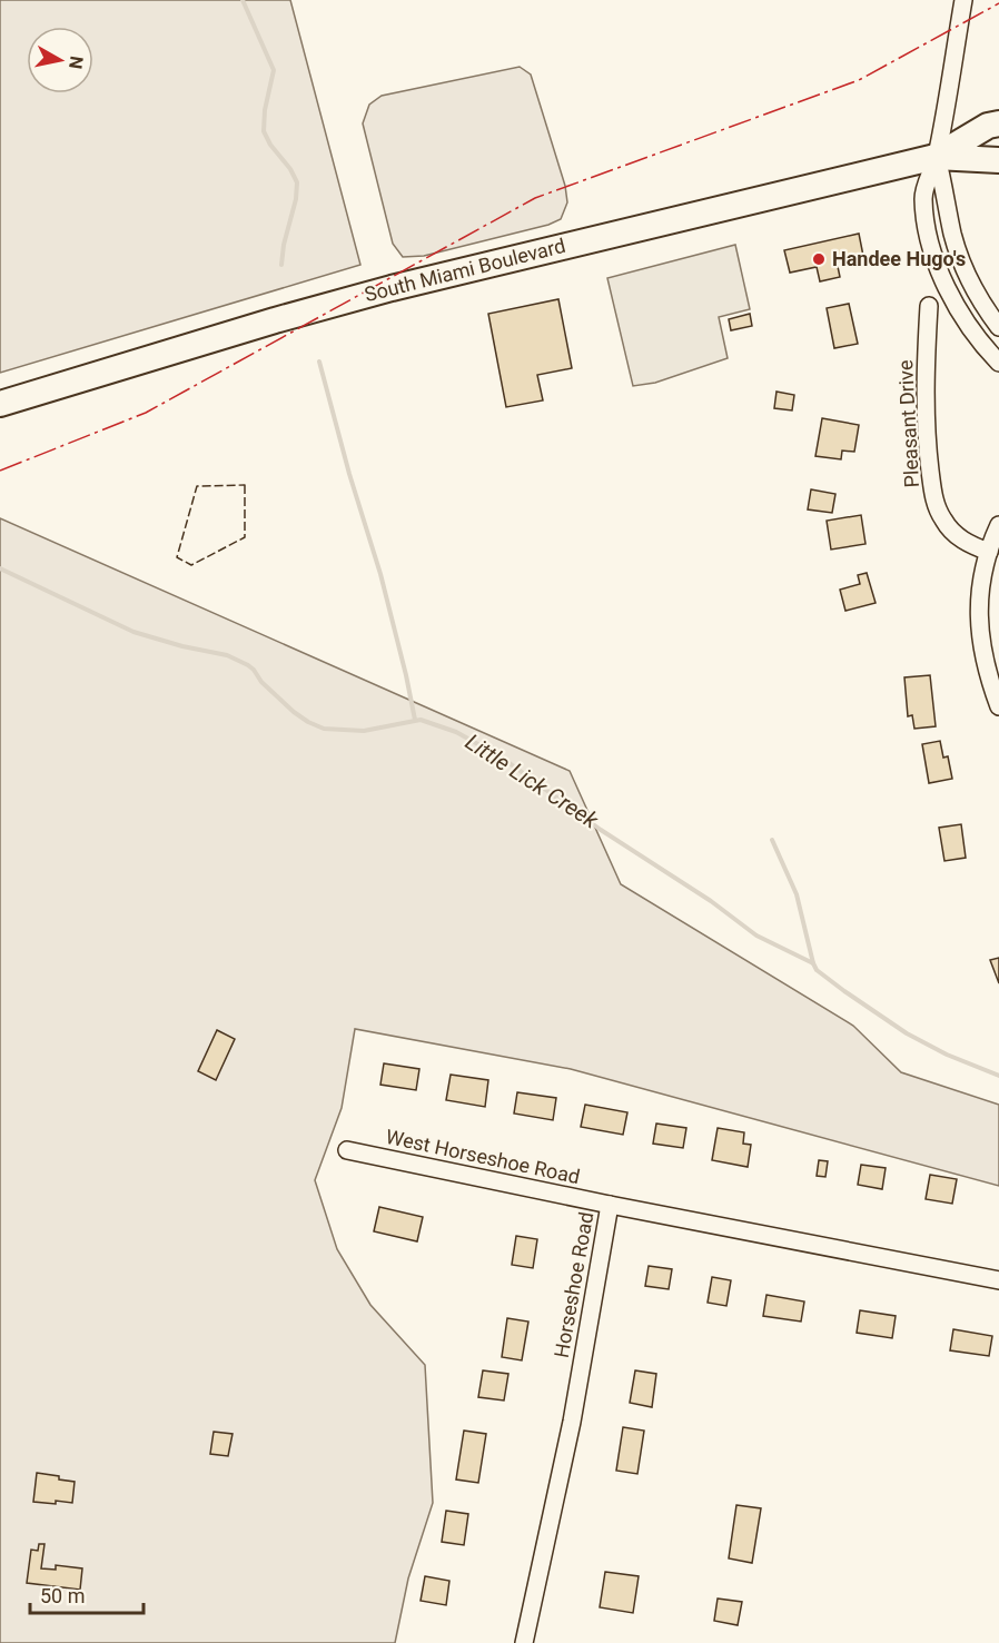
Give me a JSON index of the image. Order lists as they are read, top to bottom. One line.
{"streets":{"highway":["South Miami Boulevard"],"street":["Pleasant Drive","West Horseshoe Road","Horseshoe Road"]},"crossings":[["West Horseshoe Road","Horseshoe Road"]],"water":["Little Lick Creek"],"places":["Handee Hugo's"],"scale_bar":"50 m","north":"right"}
